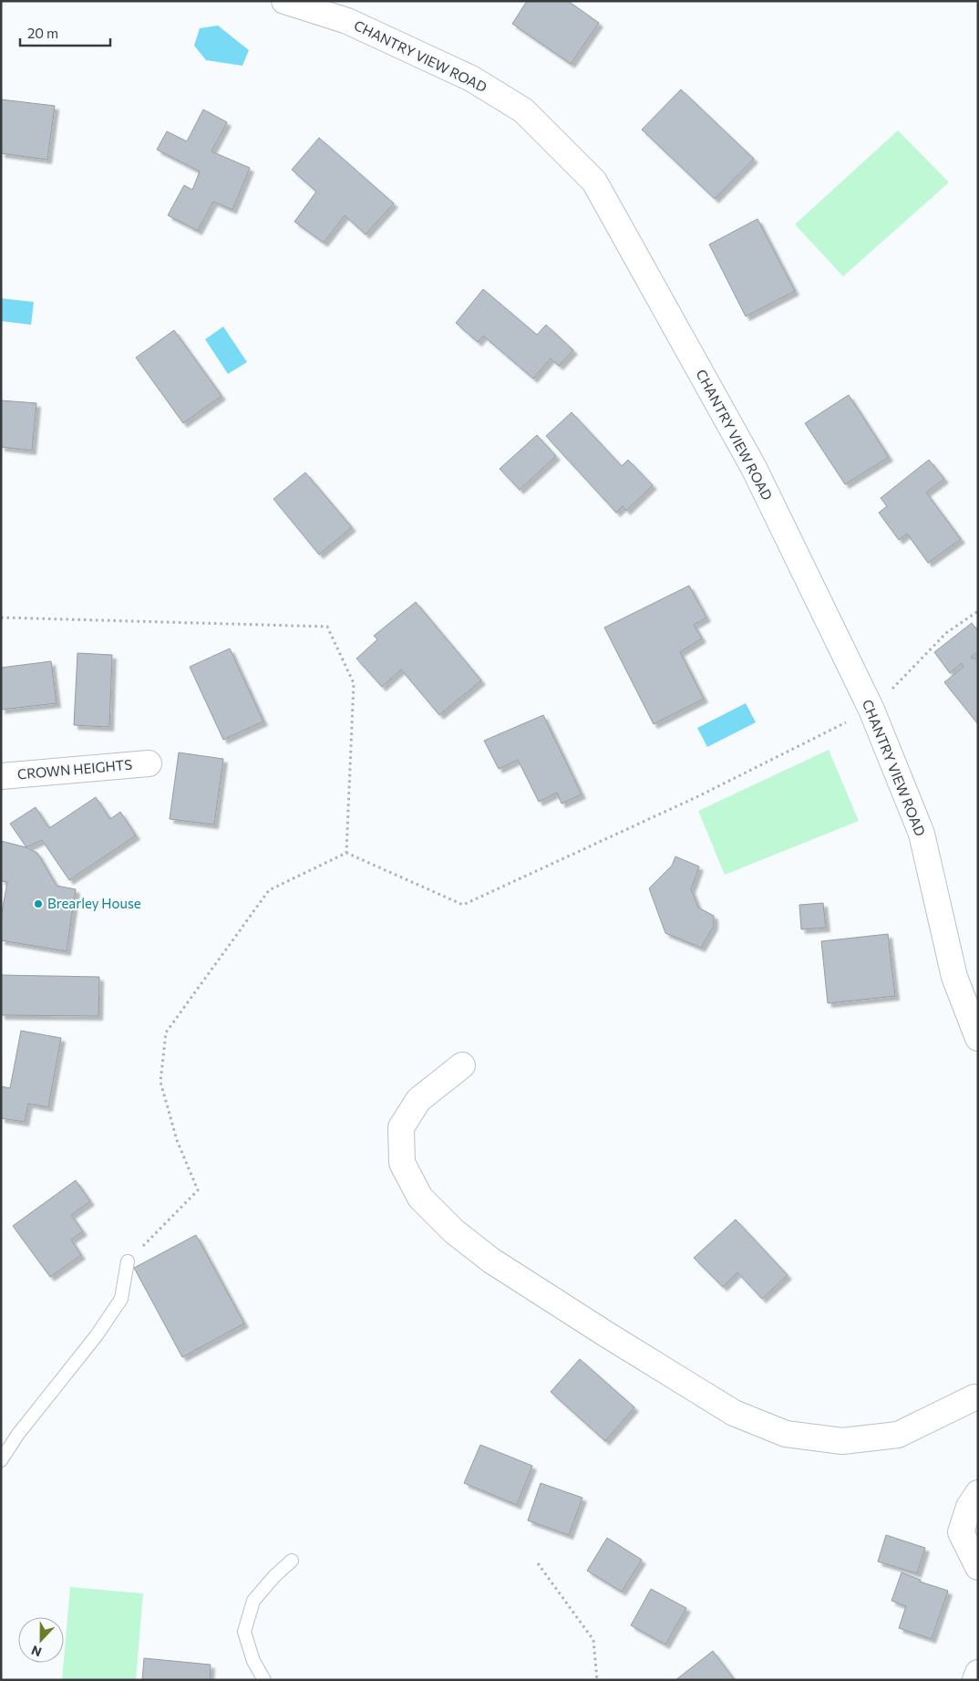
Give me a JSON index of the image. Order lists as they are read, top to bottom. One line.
{"streets":{"street":["CHANTRY VIEW ROAD","CROWN HEIGHTS"]},"places":["Brearley House"],"scale_bar":"20 m","north":"bottom"}
